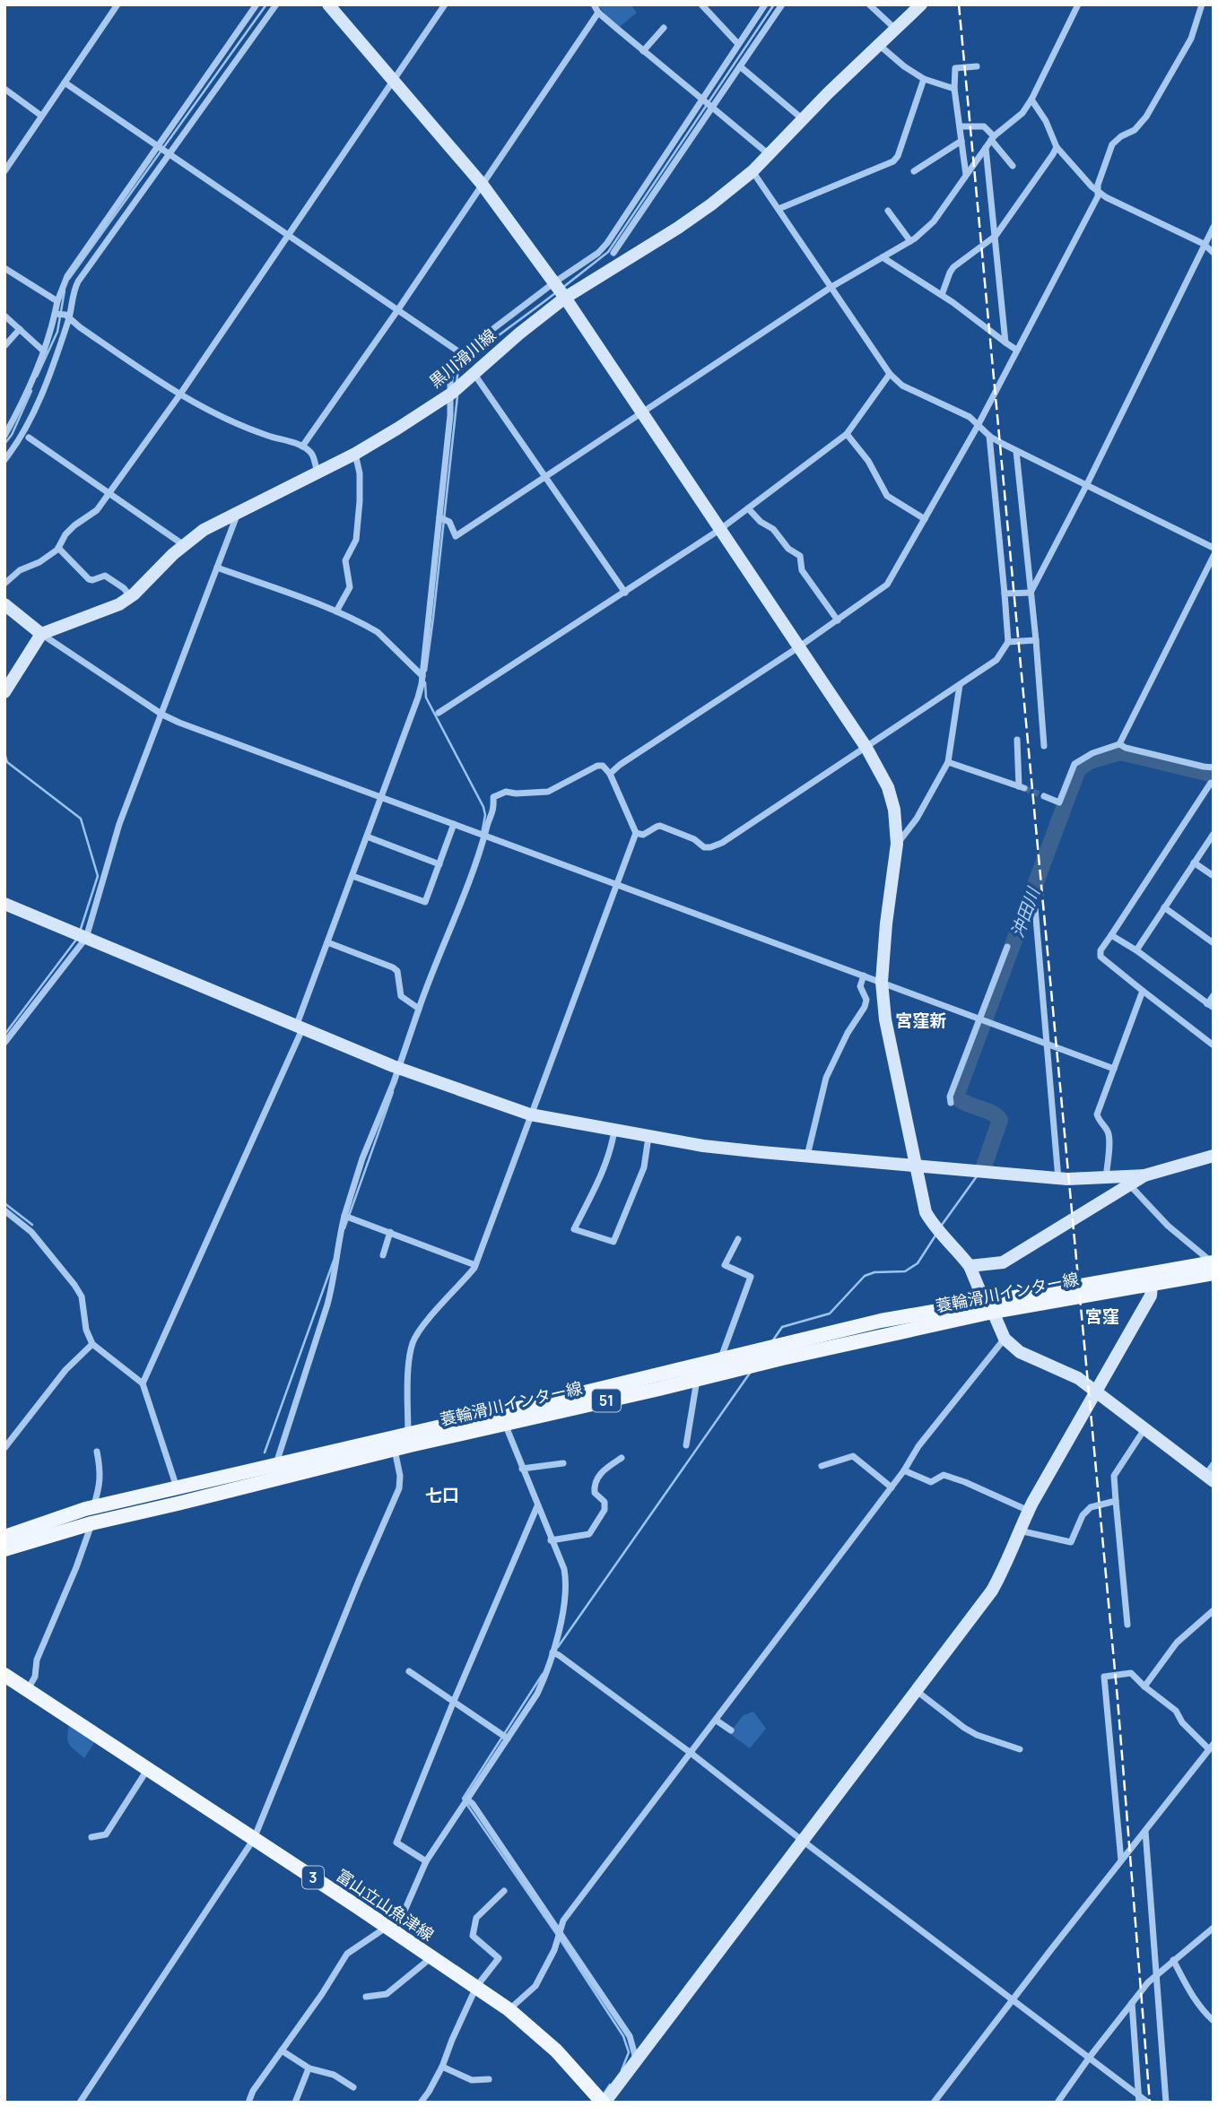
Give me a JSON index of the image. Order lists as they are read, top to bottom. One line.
{"streets":{"main road":["蓑輪滑川インター線","51","3","富山立山魚津線"],"street":["黒川滑川線"]},"districts":["宮窪新","宮窪","七口"],"water":["沖田川"]}
